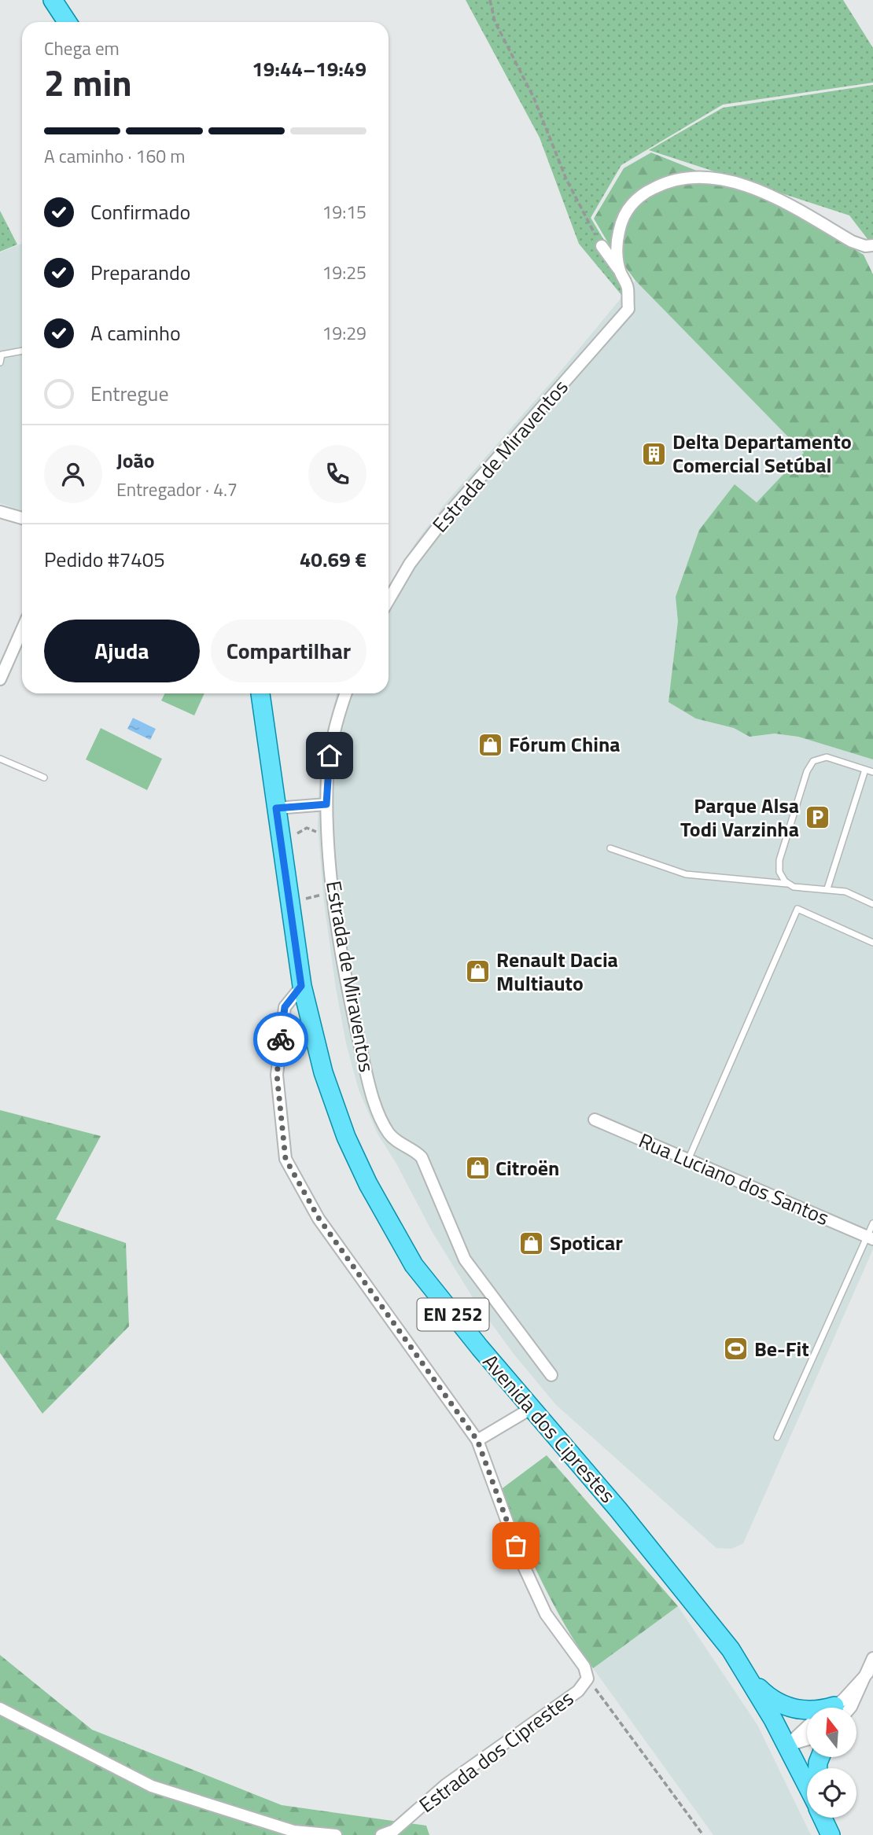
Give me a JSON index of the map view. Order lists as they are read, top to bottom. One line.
{"streets":{"main road":["EN 252","Avenida dos Ciprestes"],"street":["Estrada de Miraventos","Rua Luciano dos Santos","Estrada dos Ciprestes"]},"crossings":[["EN 252","Avenida dos Ciprestes"],["Avenida dos Ciprestes","Estrada dos Ciprestes"]],"places":{"building":["Delta Departamento Comercial Setúbal"],"shop":["Fórum China","Renault Dacia Multiauto","Citroën","Spoticar"],"parking":["Parque Alsa Todi Varzinha"],"sports":["Be-Fit"]},"north":"top","page":{"heading":["2 min","Chega em","19:44–19:49"],"panel":["João","Entregador · 4.7","Pedido #7405","40.69 €"],"bar":"A caminho · 160 m","list":[["Confirmado","19:15"],["Preparando","19:25"],["A caminho","19:29"],"Entregue"],"buttons":["Ajuda","Compartilhar"]}}
